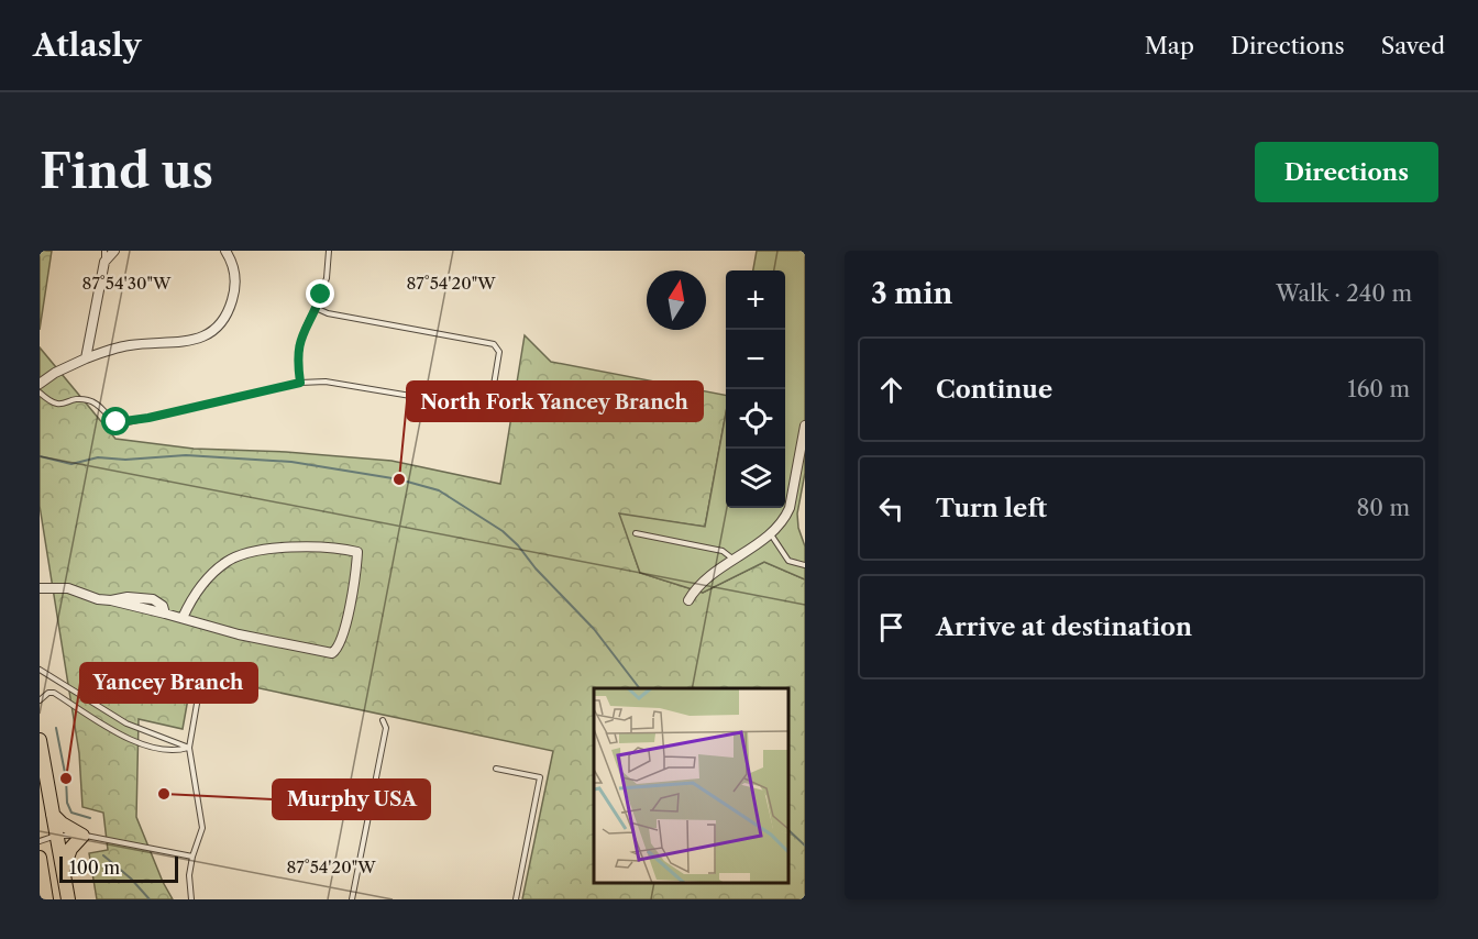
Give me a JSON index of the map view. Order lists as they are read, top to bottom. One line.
{"places":["North Fork Yancey Branch","Yancey Branch","Murphy USA"],"scale_bar":"100 m","north":"top","page":{"header":"Atlasly","nav":["Map","Directions","Saved"],"buttons":"Directions","title":"Find us","heading":["3 min","Walk · 240 m"],"map_buttons":["+","−"],"list":[["Continue","160 m"],["Turn left","80 m"],"Arrive at destination"],"scale":"100 m"},"coordinates":["87°54'20\"W","87°54'30\"W"]}
